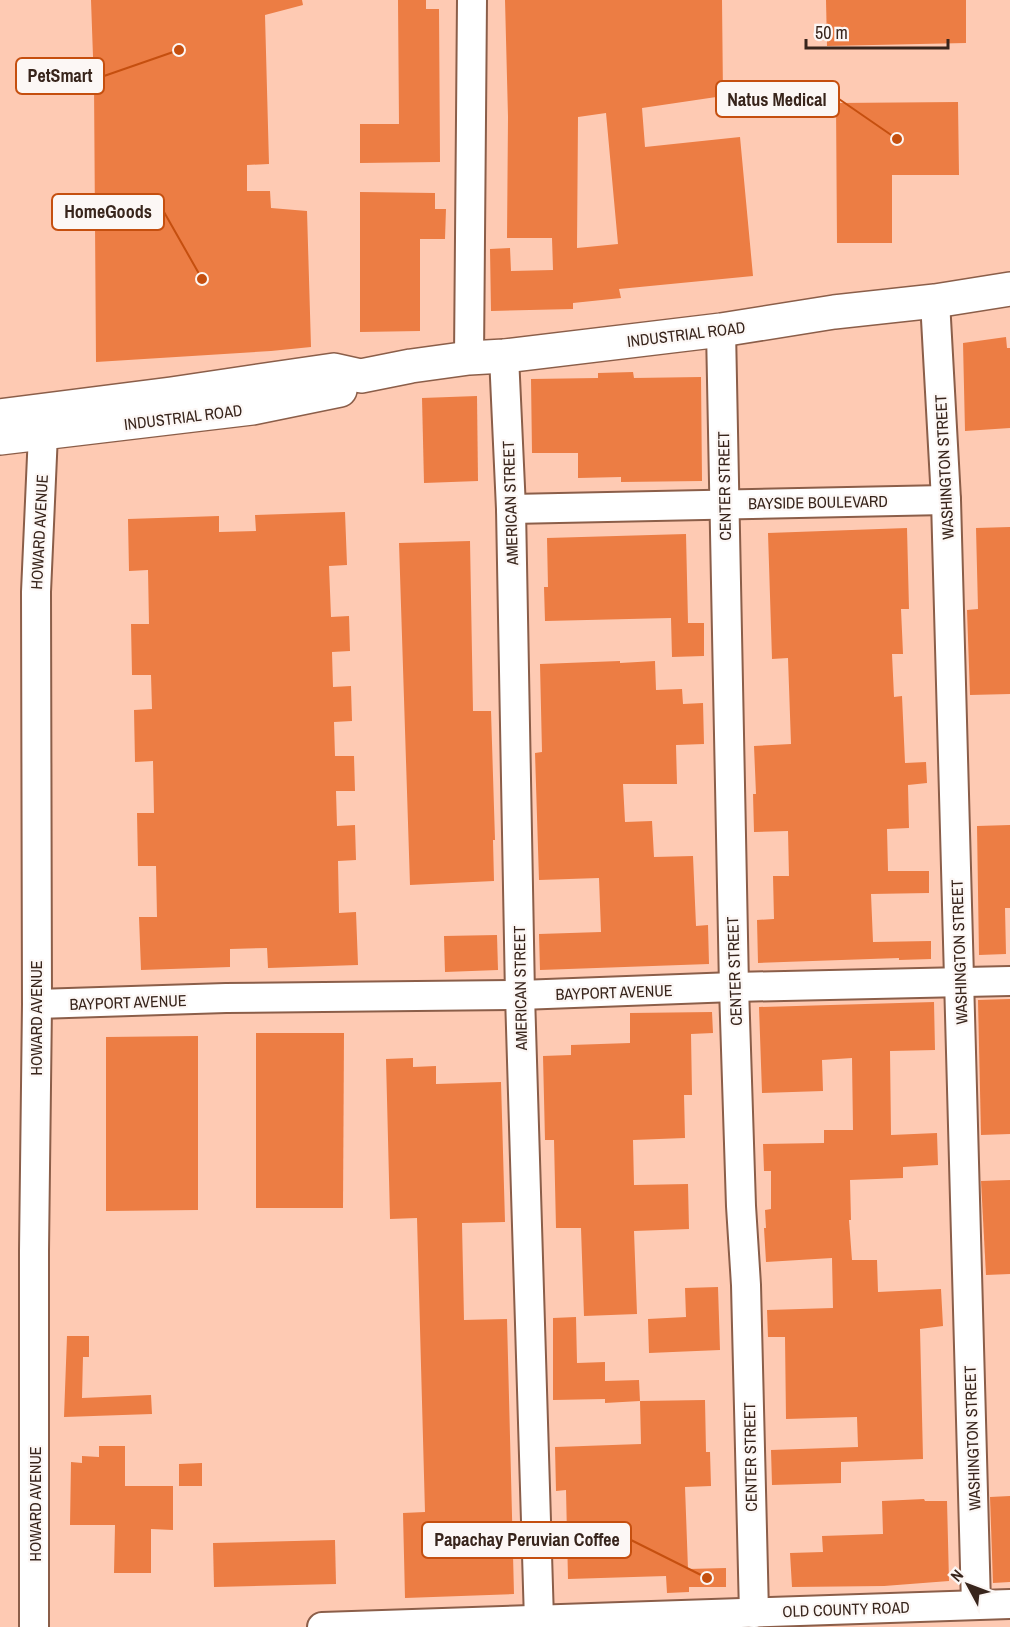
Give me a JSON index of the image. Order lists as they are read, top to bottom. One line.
{"streets":{"main road":["INDUSTRIAL ROAD"],"street":["WASHINGTON STREET","CENTER STREET","BAYSIDE BOULEVARD","AMERICAN STREET","HOWARD AVENUE","BAYPORT AVENUE","OLD COUNTY ROAD"]},"crossings":[["INDUSTRIAL ROAD","WASHINGTON STREET"],["INDUSTRIAL ROAD","CENTER STREET"],["INDUSTRIAL ROAD","AMERICAN STREET"],["INDUSTRIAL ROAD","HOWARD AVENUE"],["WASHINGTON STREET","BAYSIDE BOULEVARD"],["WASHINGTON STREET","BAYPORT AVENUE"],["WASHINGTON STREET","OLD COUNTY ROAD"],["CENTER STREET","BAYSIDE BOULEVARD"],["CENTER STREET","BAYPORT AVENUE"],["CENTER STREET","OLD COUNTY ROAD"],["BAYSIDE BOULEVARD","AMERICAN STREET"],["AMERICAN STREET","BAYPORT AVENUE"],["AMERICAN STREET","OLD COUNTY ROAD"],["HOWARD AVENUE","BAYPORT AVENUE"]],"places":["PetSmart","Natus Medical","HomeGoods","Papachay Peruvian Coffee"],"scale_bar":"50 m","north":"top left"}
